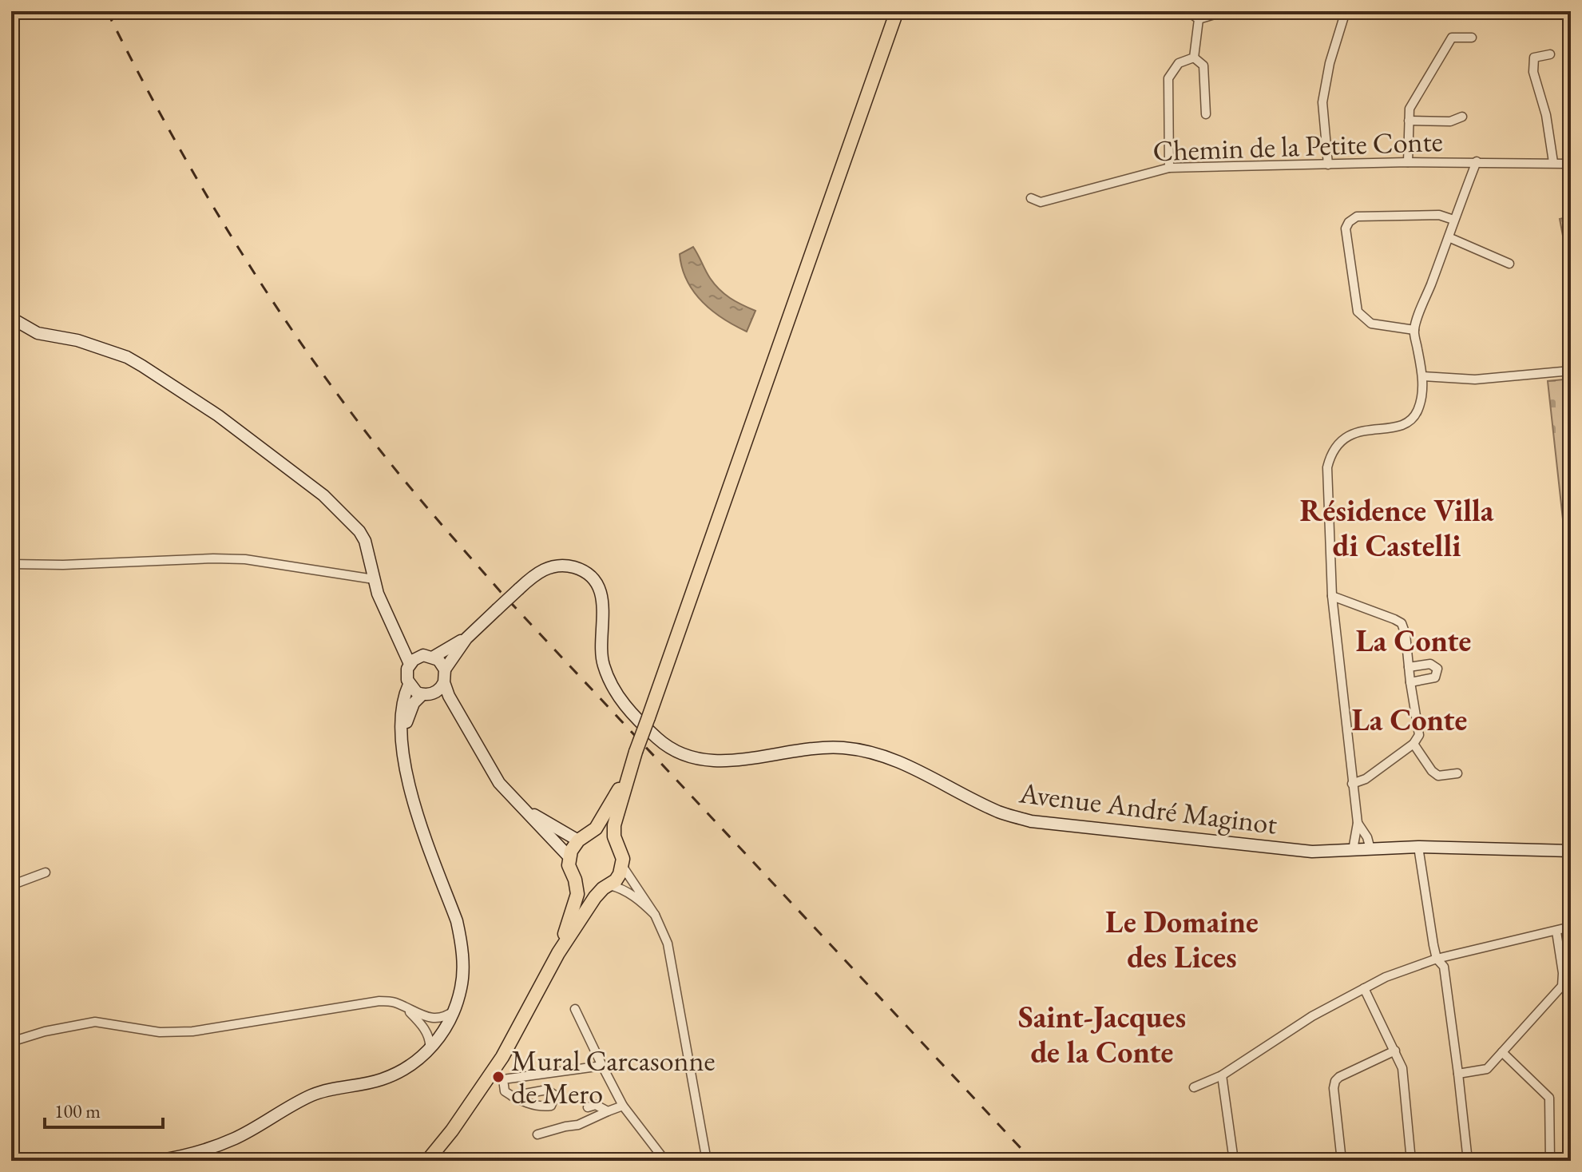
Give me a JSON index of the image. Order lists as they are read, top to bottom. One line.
{"streets":{"street":["Chemin de la Petite Conte","Avenue André Maginot"]},"districts":["Résidence Villa di Castelli","La Conte","La Conte","Le Domaine des Lices","Saint-Jacques de la Conte"],"places":["Mural Carcasonne de Mero"],"scale_bar":"100 m"}
